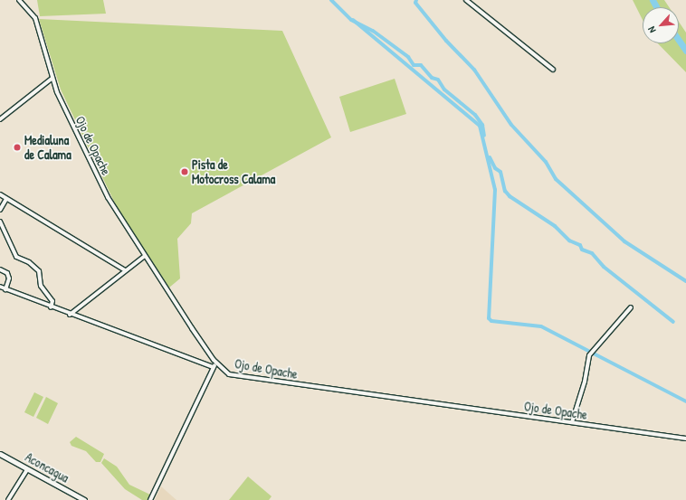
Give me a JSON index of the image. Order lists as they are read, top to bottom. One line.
{"streets":{"street":["Ojo de Opache","Aconcagua"]},"places":["Medialuna de Calama","Pista de Motocross Calama"],"north":"bottom left"}
